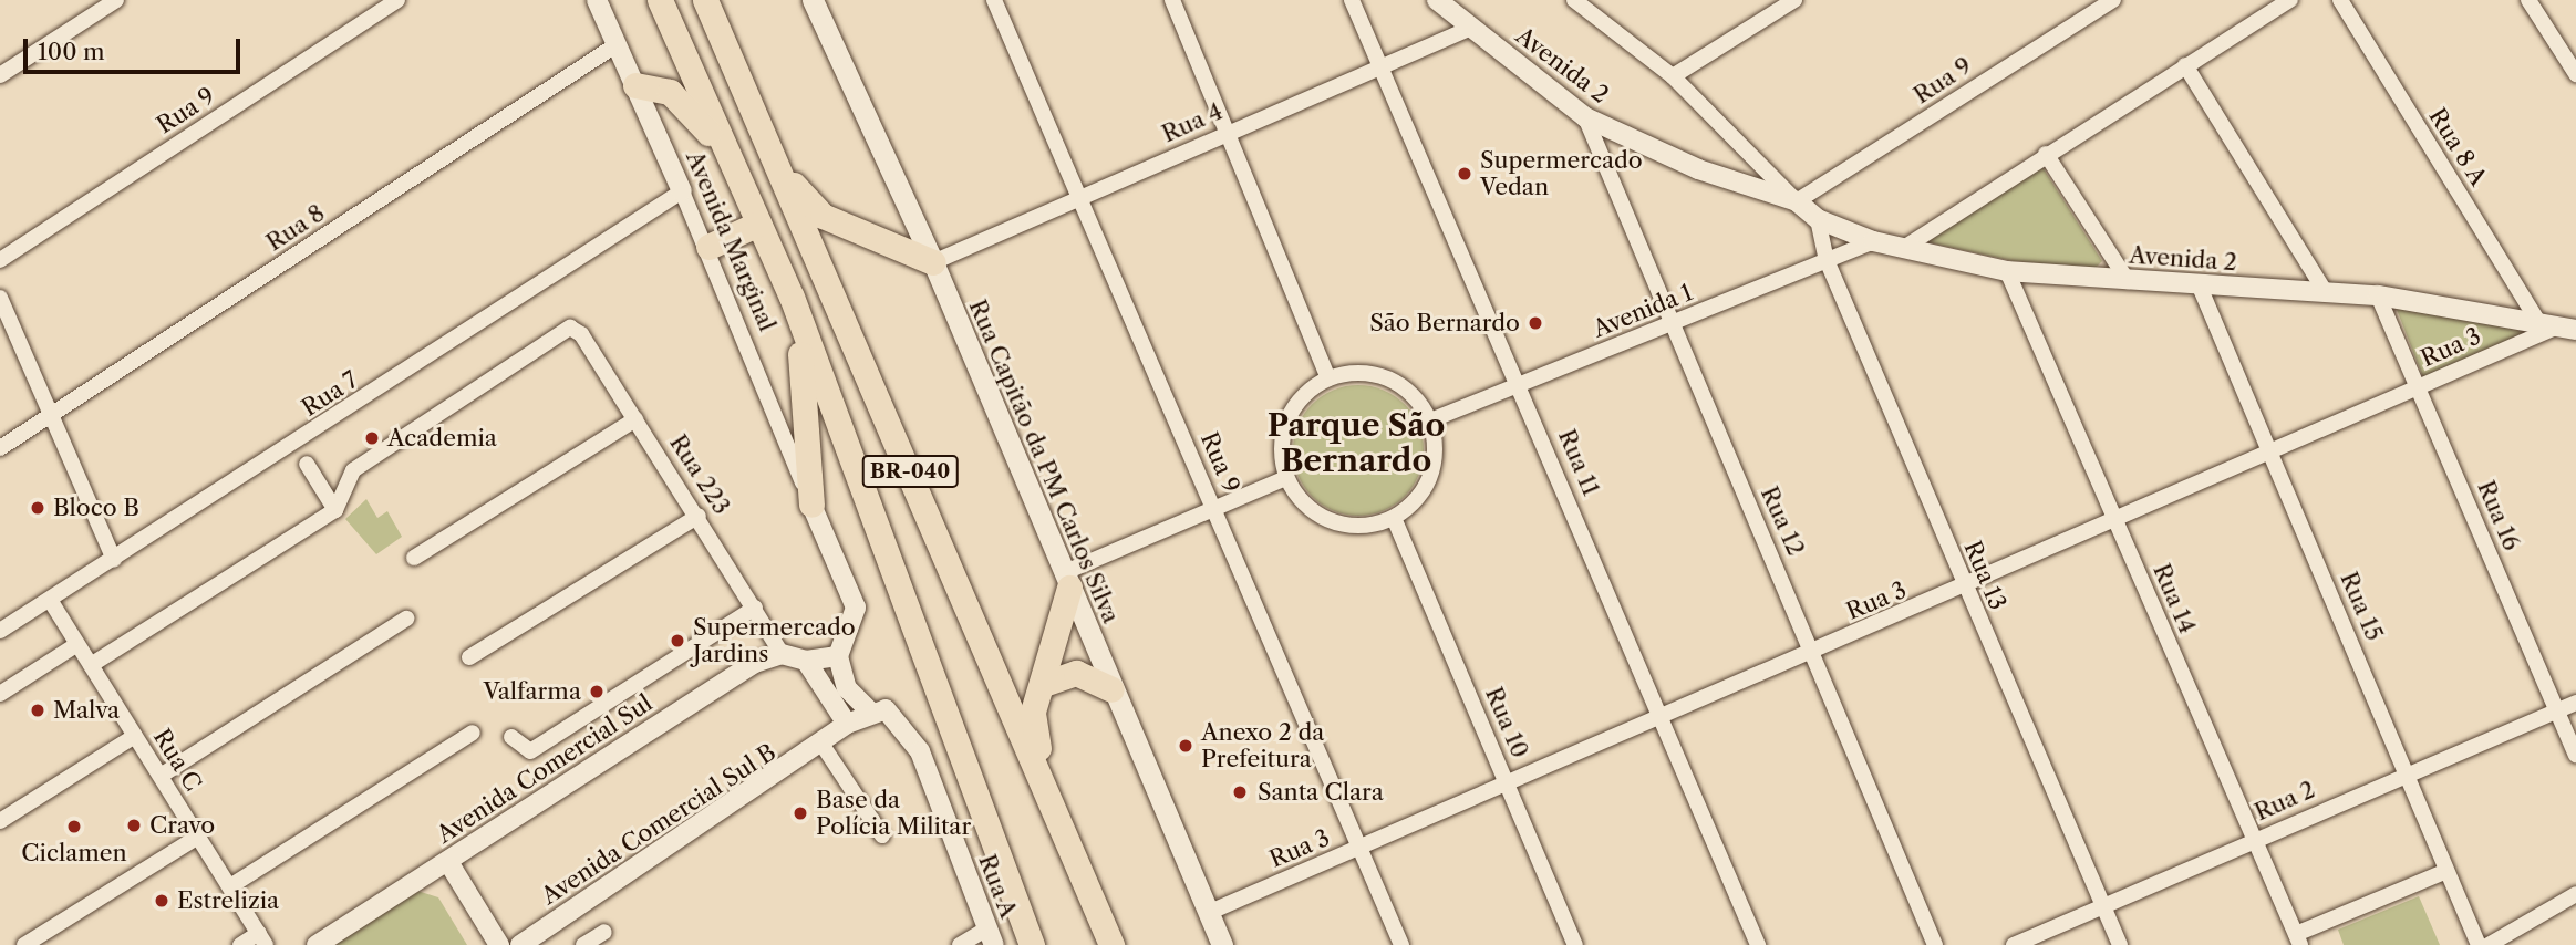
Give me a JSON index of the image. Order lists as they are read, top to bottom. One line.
{"streets":{"highway":["BR-040"],"main road":["Rua Capitão da PM Carlos Silva"],"street":["Avenida 2","Rua 9","Rua 4","Rua 8 A","Rua 8","Avenida Marginal","Avenida 1","Rua 3","Rua 7","Rua 11","Rua 223","Rua 16","Rua 12","Rua 13","Rua 14","Rua 15","Rua 10","Rua C","Avenida Comercial Sul","Rua 2","Avenida Comercial Sul B","Rua A"]},"crossings":[["Avenida 2","Rua 9"],["Avenida 2","Rua 4"],["Avenida 2","Rua 8 A"],["Avenida 2","Avenida 1"],["Avenida 2","Rua 3"],["Avenida 2","Rua 16"],["Avenida 2","Rua 12"],["Avenida 2","Rua 13"],["Avenida 2","Rua 14"],["Avenida 2","Rua 15"],["Rua 9","Rua 4"],["Rua 9","Rua 3"],["Rua 4","Rua Capitão da PM Carlos Silva"],["Rua 4","Rua 11"],["Rua 8","Avenida Marginal"],["Avenida Marginal","Rua 7"],["Avenida 1","Rua 11"],["Avenida 1","Rua 12"],["Avenida 1","Rua 13"],["Avenida 1","Rua 10"],["Rua 3","Rua Capitão da PM Carlos Silva"],["Rua 3","Rua 11"],["Rua 3","Rua 16"],["Rua 3","Rua 12"],["Rua 3","Rua 13"],["Rua 3","Rua 14"],["Rua 3","Rua 15"],["Rua 3","Rua 10"],["Rua 7","Rua C"],["Rua 223","Avenida Comercial Sul"],["Rua 16","Rua 2"],["Rua 13","Rua 2"],["Rua 14","Rua 2"],["Rua 15","Rua 2"]],"districts":["Parque São Bernardo"],"places":["Supermercado Vedan","São Bernardo","Academia","Bloco B","Supermercado Jardins","Valfarma","Malva","Anexo 2 da Prefeitura","Santa Clara","Base da Polícia Militar","Cravo","Ciclamen","Estrelizia"],"scale_bar":"100 m"}
